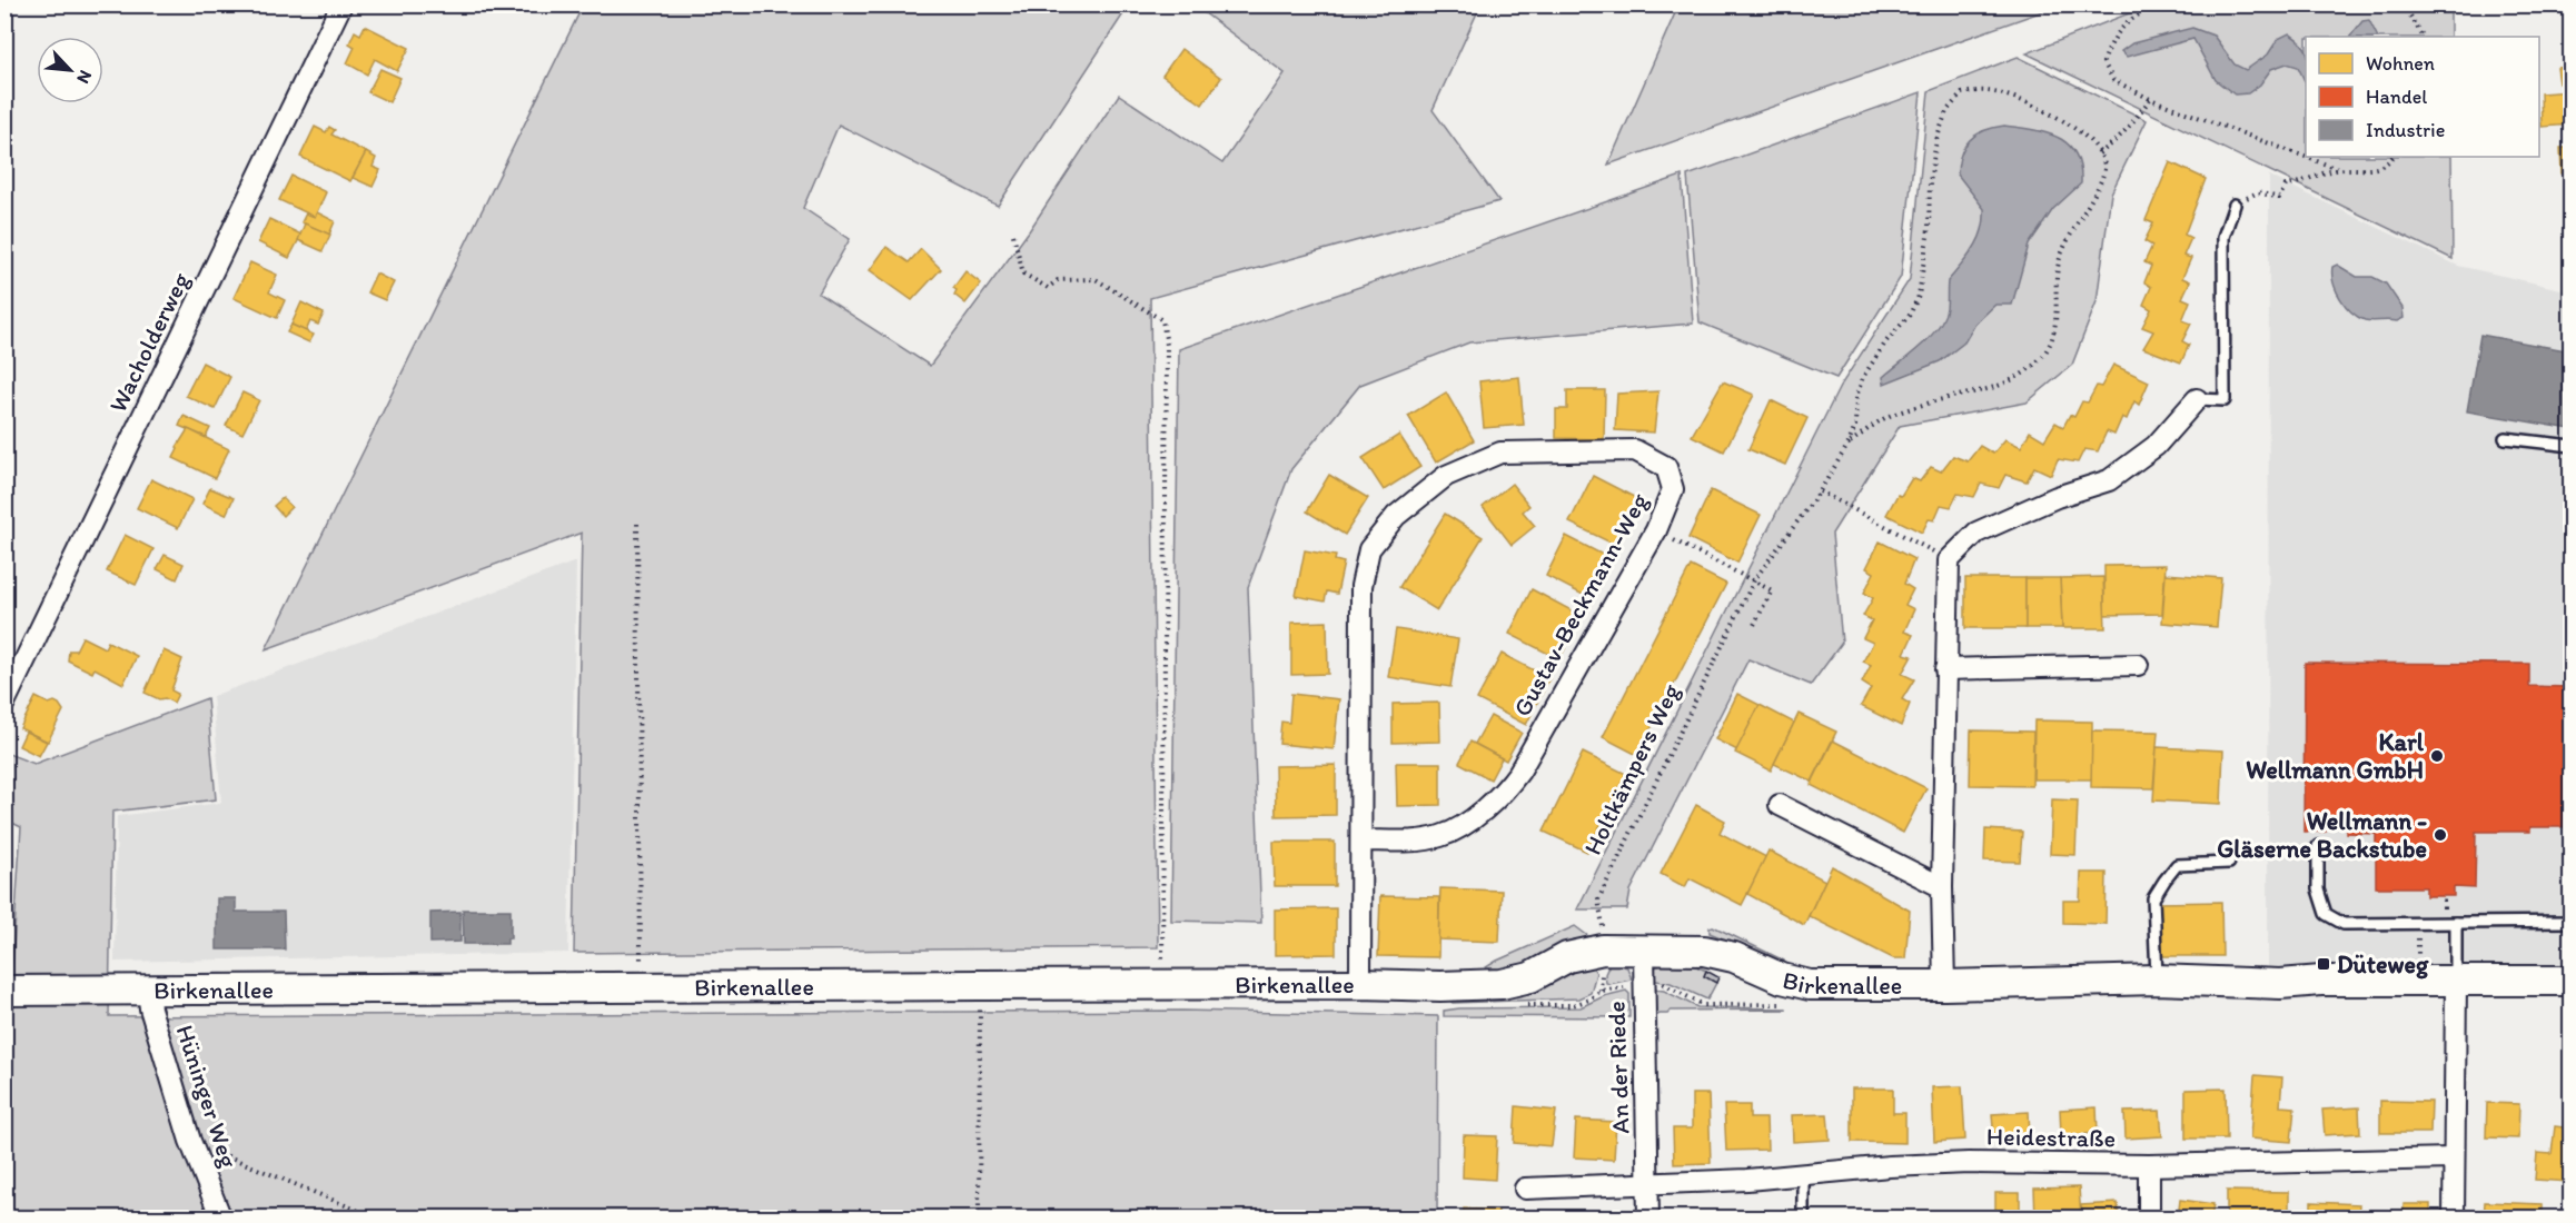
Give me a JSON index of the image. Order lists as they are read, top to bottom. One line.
{"streets":{"street":["Wacholderweg","Gustav-Beckmann-Weg","Birkenallee","An der Riede","Hüninger Weg","Heidestraße"],"path":["Holtkämpers Weg"]},"crossings":[["Gustav-Beckmann-Weg","Birkenallee"],["Holtkämpers Weg","Birkenallee"],["Birkenallee","An der Riede"],["Birkenallee","Hüninger Weg"],["An der Riede","Heidestraße"]],"places":{"other":["Karl Wellmann GmbH","Wellmann - Gläserne Backstube"],"transit":["Düteweg"]},"legend":["Wohnen","Handel","Industrie"],"north":"bottom right"}
